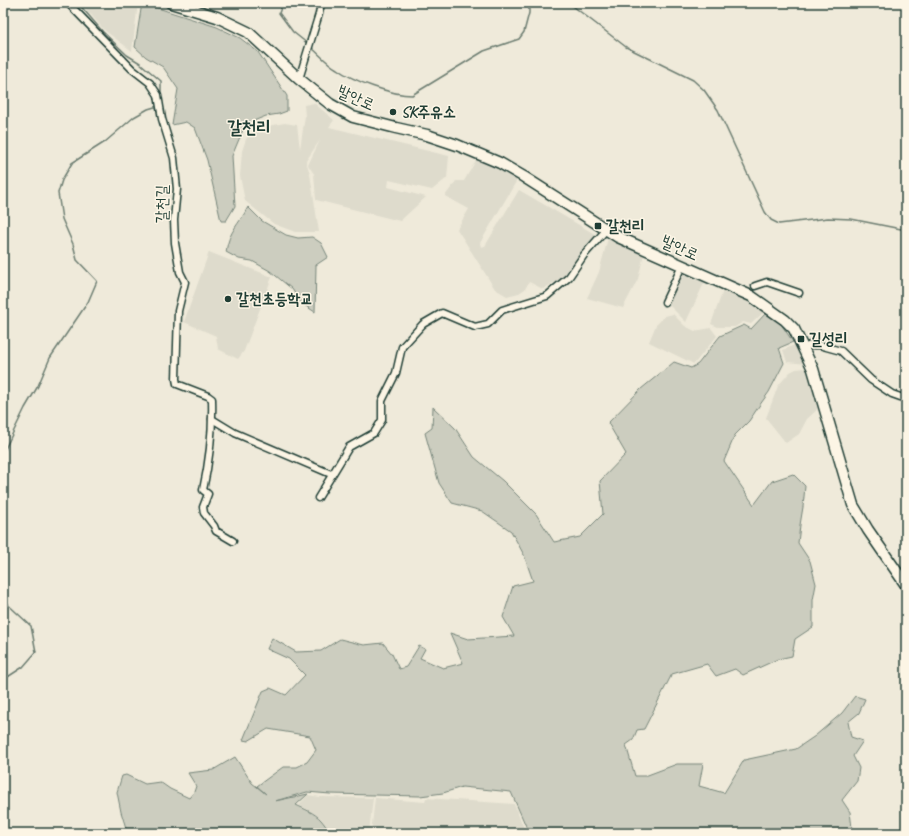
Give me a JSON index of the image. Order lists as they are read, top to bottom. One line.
{"streets":{"main road":["발안로"],"street":["갈천길"]},"districts":["갈천리"],"places":{"other":["SK주유소","갈천초등학교"],"transit":["갈천리","길성리"]}}
